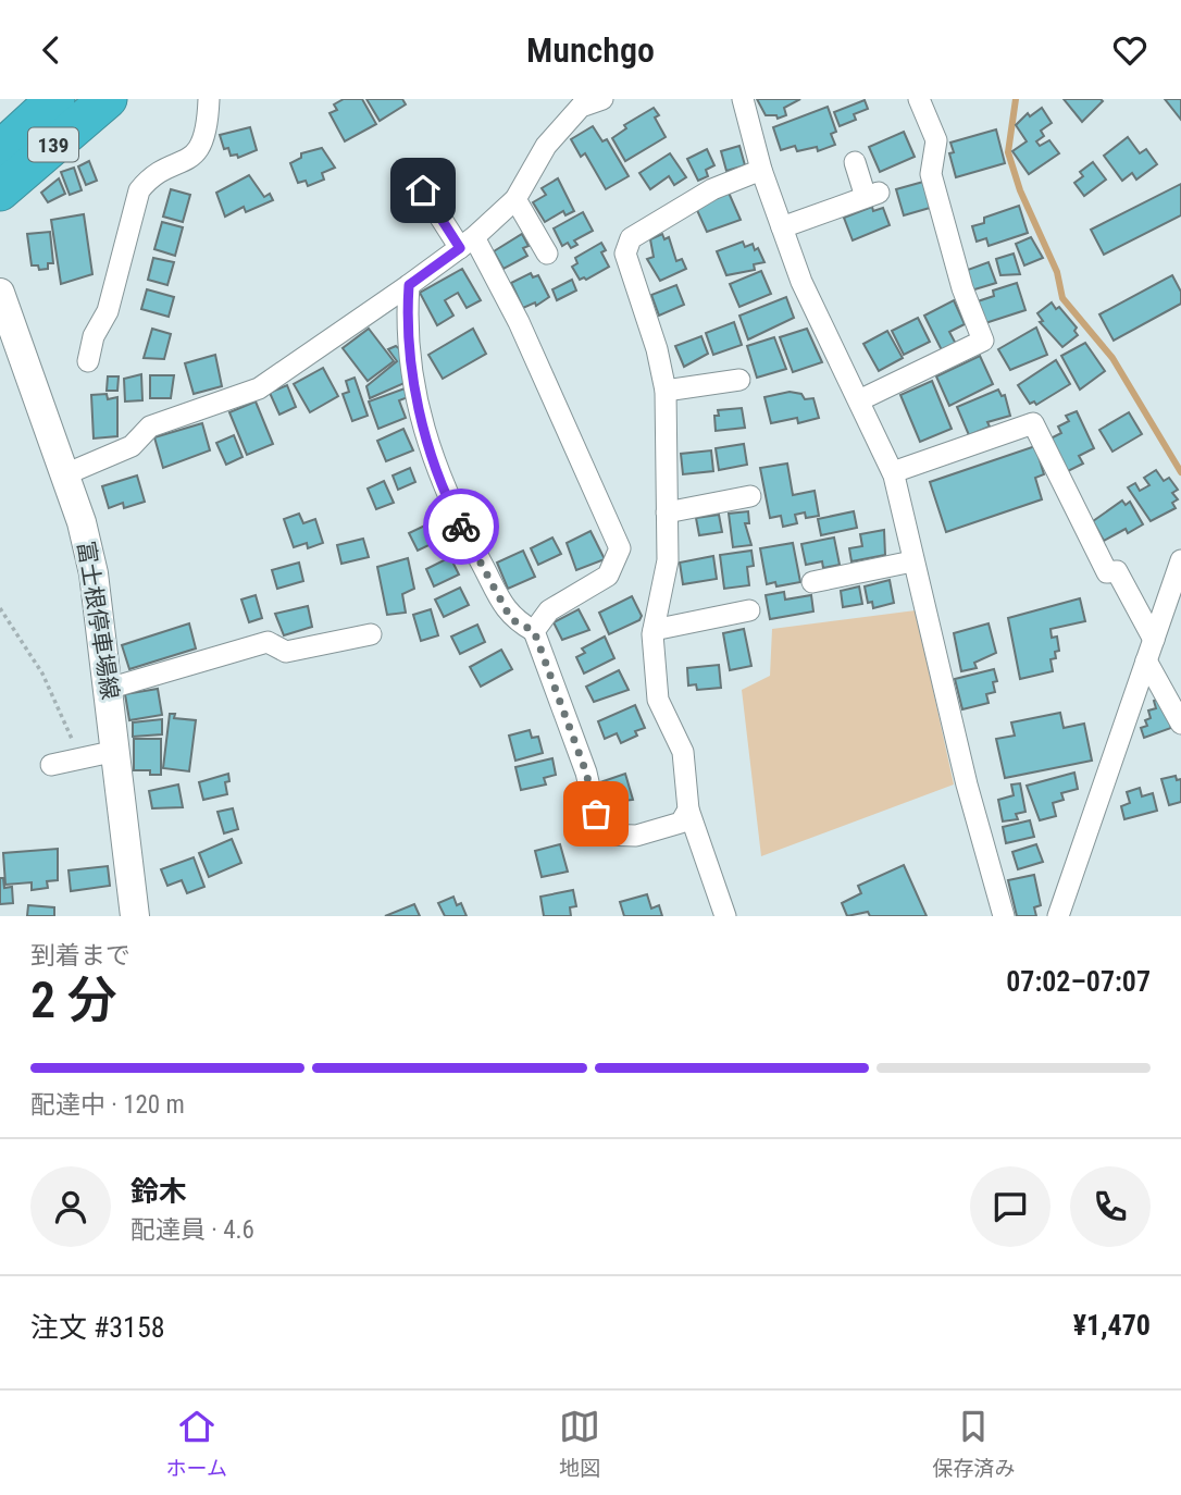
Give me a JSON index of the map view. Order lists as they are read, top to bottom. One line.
{"streets":{"highway":["139"],"main road":["富士根停車場線"]},"page":{"header":"Munchgo","heading":["2 分","到着まで","07:02–07:07"],"panel":["鈴木","配達員 · 4.6","注文 #3158","¥1,470"],"bar":"配達中 · 120 m","tabs":["ホーム","地図","保存済み"]}}
